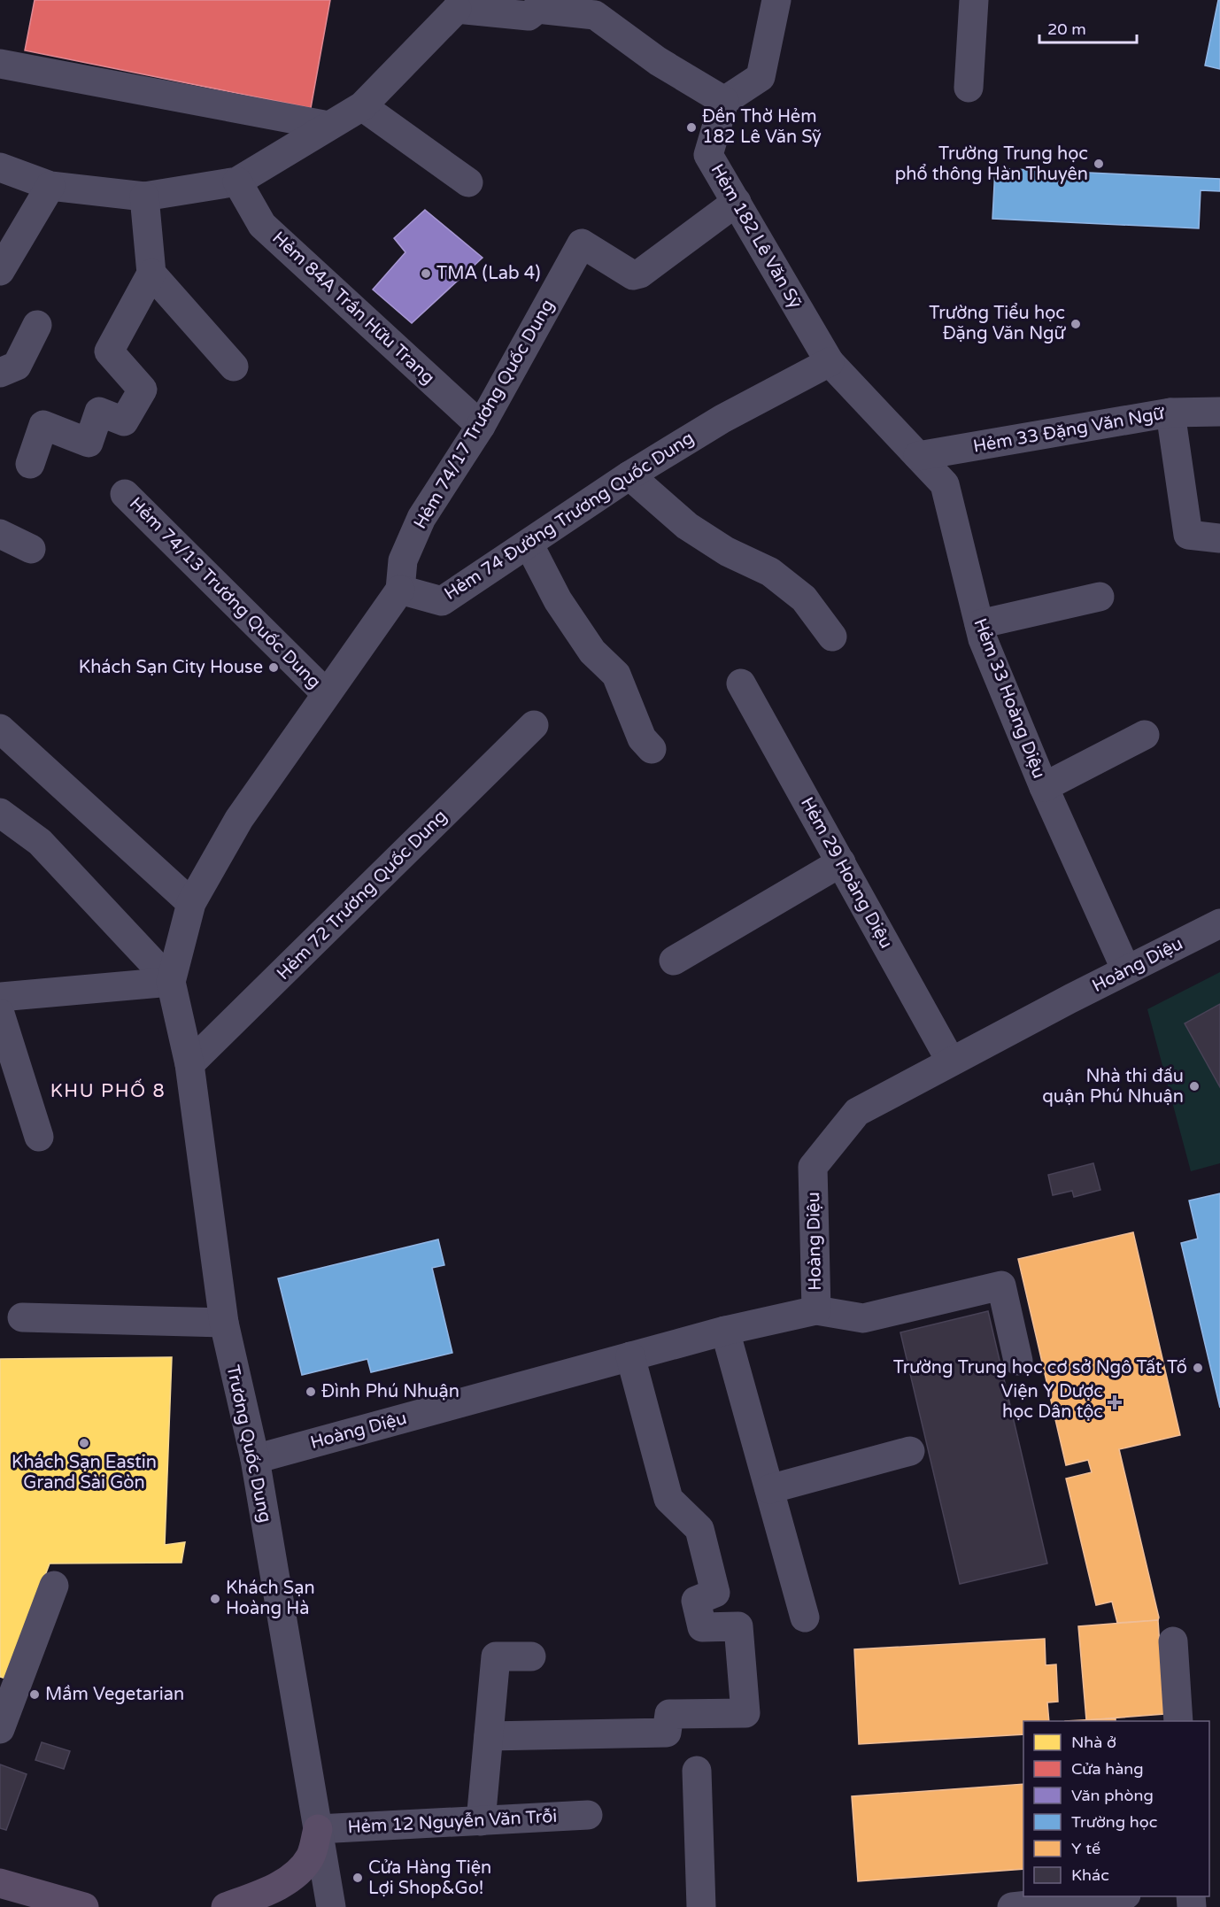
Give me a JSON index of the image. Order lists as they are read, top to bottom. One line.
{"streets":{"street":["Hẻm 182 Lê Văn Sỹ","Hẻm 84A Trần Hữu Trang","Hẻm 74/17 Trương Quốc Dung","Hẻm 33 Đặng Văn Ngữ","Hẻm 74 Đường Trương Quốc Dung","Hẻm 74/13 Trương Quốc Dung","Hẻm 33 Hoàng Diệu","Hẻm 29 Hoàng Diệu","Hẻm 72 Trương Quốc Dung","Hoàng Diệu","Trương Quốc Dung","Hẻm 12 Nguyễn Văn Trỗi"]},"crossings":[["Hẻm 182 Lê Văn Sỹ","Hẻm 74/17 Trương Quốc Dung"],["Hẻm 182 Lê Văn Sỹ","Hẻm 74 Đường Trương Quốc Dung"],["Hẻm 182 Lê Văn Sỹ","Hẻm 33 Hoàng Diệu"],["Hẻm 84A Trần Hữu Trang","Hẻm 74/17 Trương Quốc Dung"],["Hẻm 74/17 Trương Quốc Dung","Hẻm 74 Đường Trương Quốc Dung"],["Hẻm 33 Đặng Văn Ngữ","Hẻm 33 Hoàng Diệu"],["Hẻm 74 Đường Trương Quốc Dung","Hẻm 33 Hoàng Diệu"],["Hẻm 33 Hoàng Diệu","Hoàng Diệu"],["Hẻm 29 Hoàng Diệu","Hoàng Diệu"],["Hẻm 72 Trương Quốc Dung","Trương Quốc Dung"],["Hoàng Diệu","Trương Quốc Dung"],["Trương Quốc Dung","Hẻm 12 Nguyễn Văn Trỗi"]],"districts":["KHU PHỐ 8"],"places":{"other":["Đền Thờ Hẻm 182 Lê Văn Sỹ","Trường Trung học phổ thông Hàn Thuyên","TMA (Lab 4)","Trường Tiểu học Đặng Văn Ngữ","Khách Sạn City House","Nhà thi đấu quận Phú Nhuận","Trường Trung học cơ sở Ngô Tất Tố","Đình Phú Nhuận","Khách Sạn Eastin Grand Sài Gòn","Khách Sạn Hoàng Hà","Mầm Vegetarian","Cửa Hàng Tiện Lợi Shop&Go!"],"health":["Viện Y Dược học Dân tộc"]},"legend":["Nhà ở","Cửa hàng","Văn phòng","Trường học","Y tế","Khác"],"scale_bar":"20 m"}
